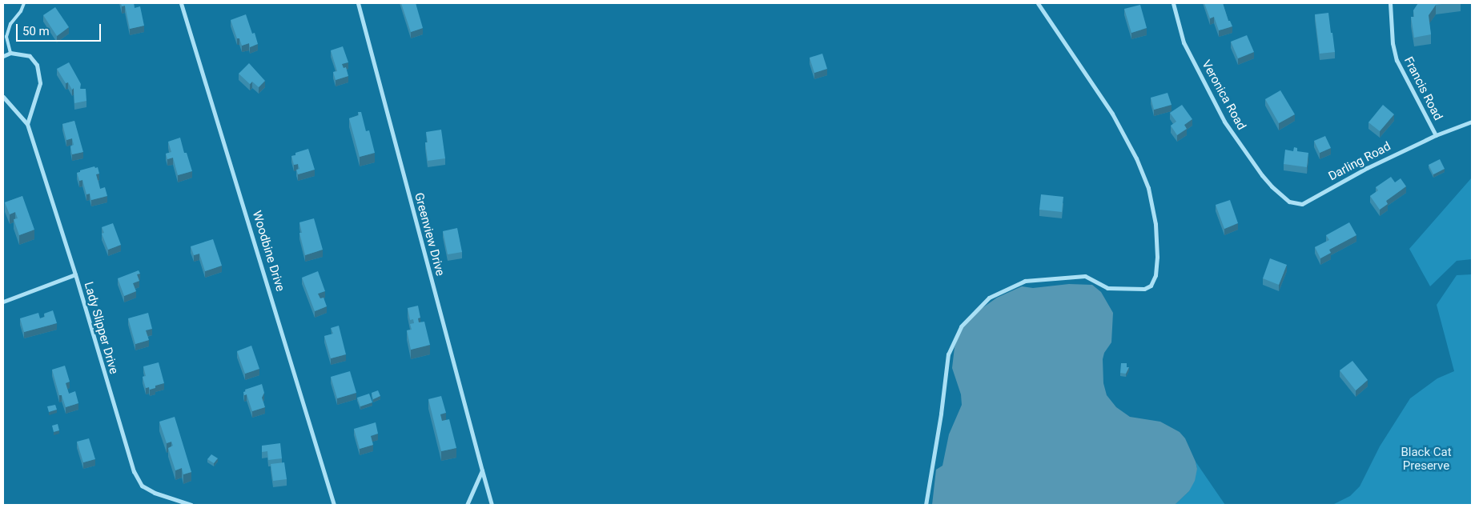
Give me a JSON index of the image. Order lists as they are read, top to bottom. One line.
{"streets":{"street":["Francis Road","Veronica Road","Darling Road","Greenview Drive","Woodbine Drive","Lady Slipper Drive"]},"crossings":[["Francis Road","Darling Road"],["Veronica Road","Darling Road"]],"parks":["Black Cat Preserve"],"scale_bar":"50 m"}
